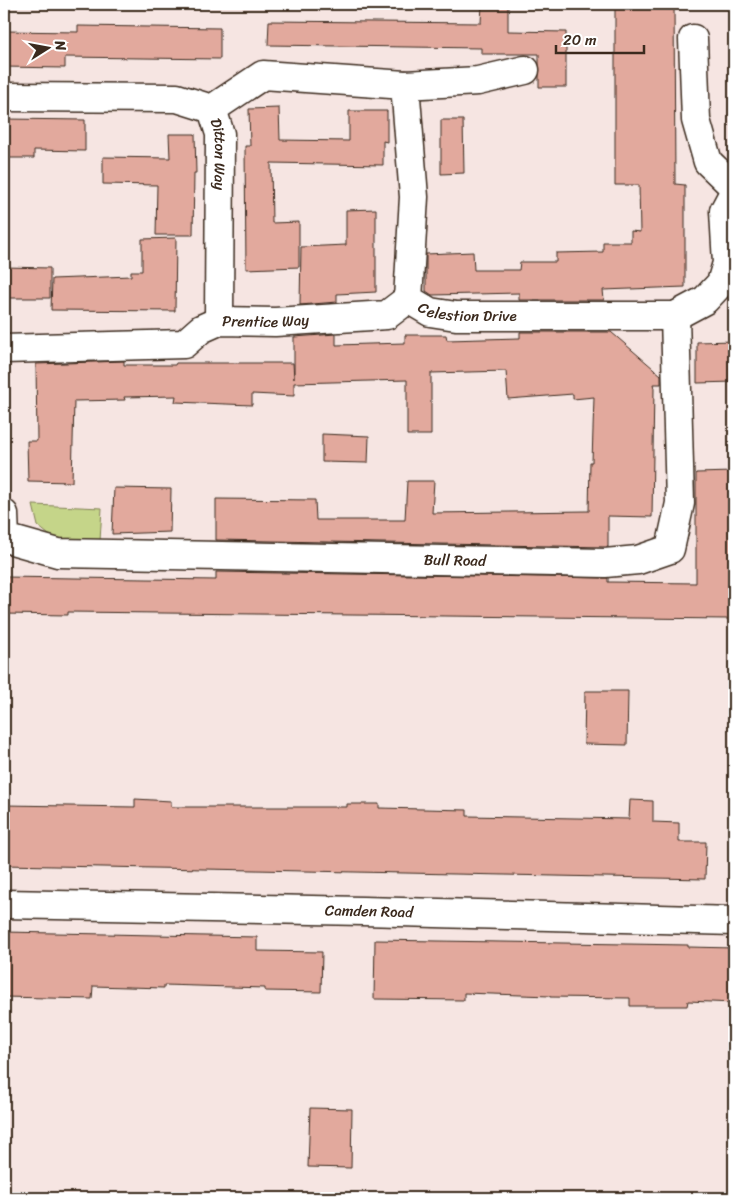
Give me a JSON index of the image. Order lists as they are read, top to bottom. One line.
{"streets":{"street":["Ditton Way","Celestion Drive","Prentice Way","Bull Road","Camden Road"]},"crossings":[["Ditton Way","Prentice Way"],["Celestion Drive","Prentice Way"],["Celestion Drive","Bull Road"]],"scale_bar":"20 m","north":"right"}
